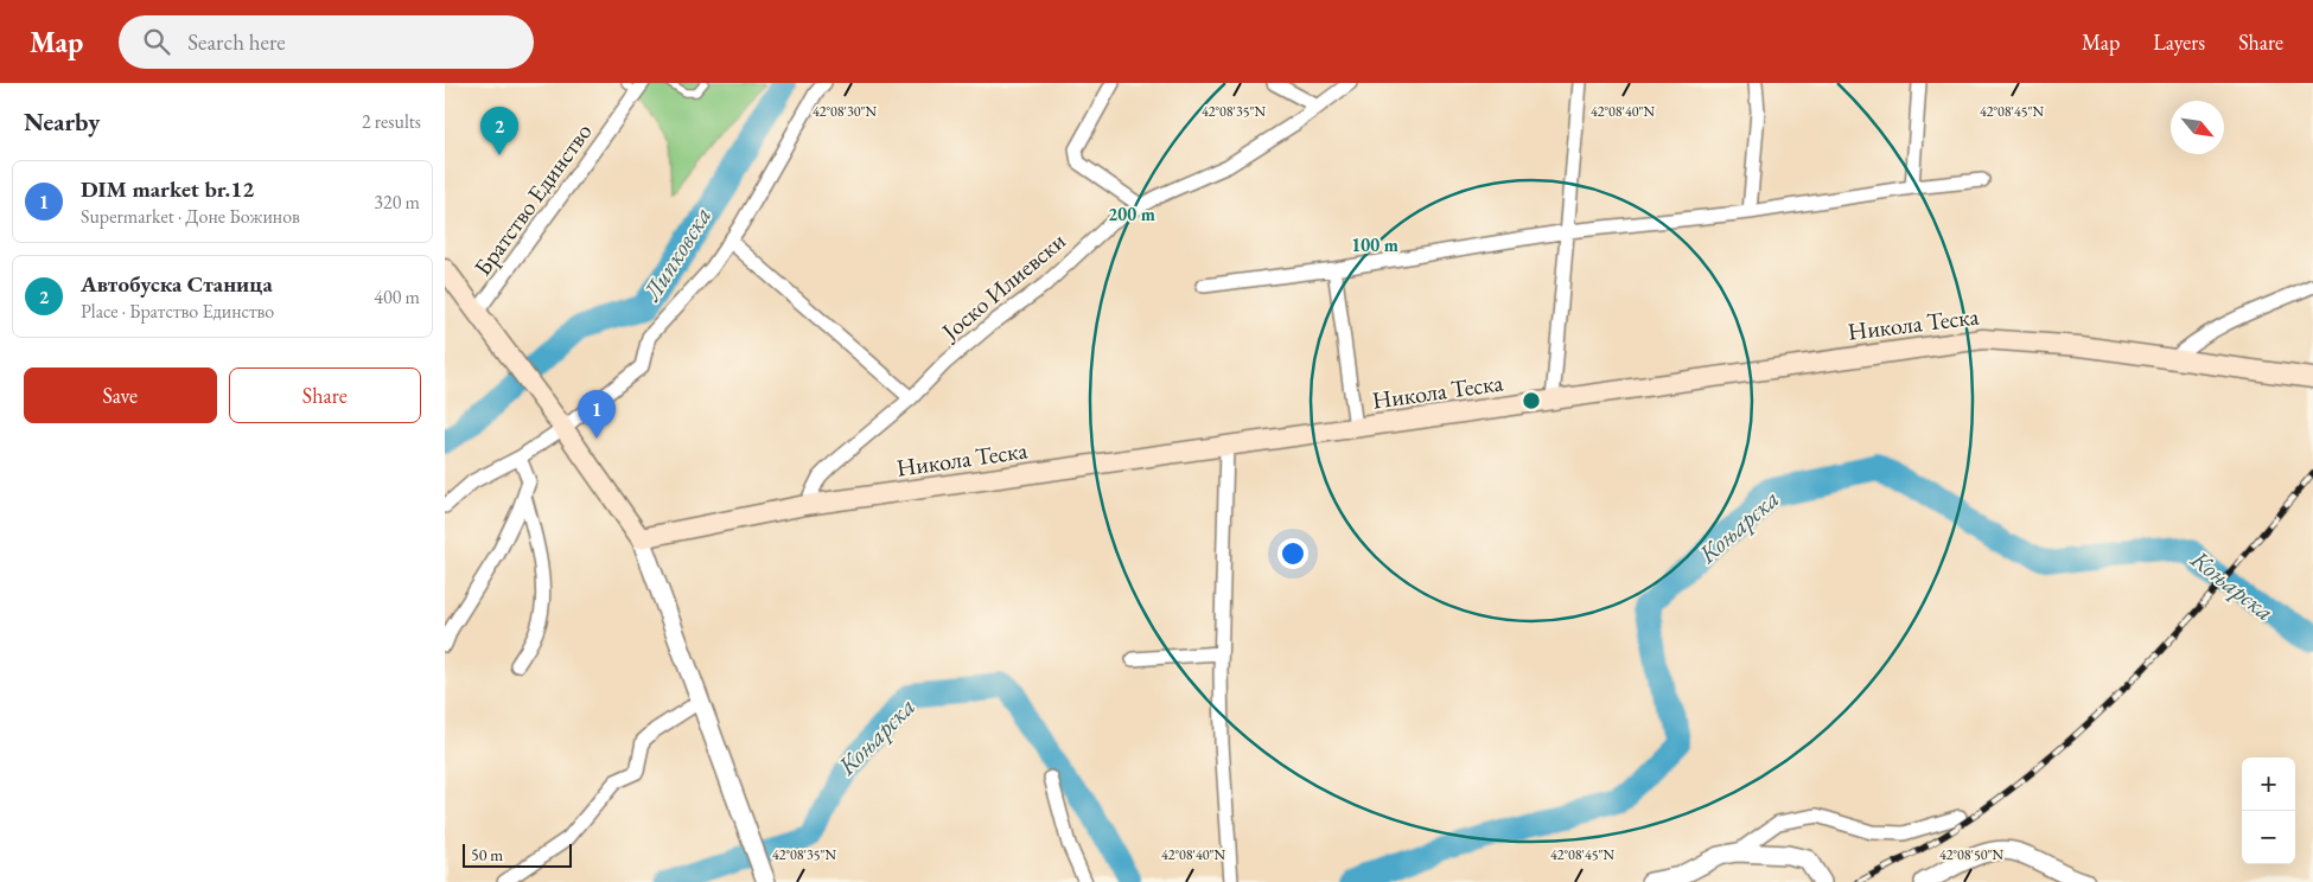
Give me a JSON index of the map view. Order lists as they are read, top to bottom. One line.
{"streets":{"main road":["Никола Теска"],"street":["Братство Единство","Јоско Илиевски"]},"crossings":[["Јоско Илиевски","Никола Теска"]],"water":["Липковска","Коњарска"],"scale_bar":"50 m","north":"bottom right","page":{"header":"Map","search":"Search here","nav":["Map","Layers","Share"],"heading":["Nearby","2 results"],"pins":["2","1"],"list":[{"mark":"1","name":"DIM market br.12","note":"Supermarket · Доне Божинов","value":"320 m"},{"mark":"2","name":"Автобуска Станица","note":"Place · Братство Единство","value":"400 m"}],"buttons":["Save","Share"],"map_buttons":["+","−"],"scale":"50 m"},"coordinates":["42°08'30\"N","42°08'35\"N","42°08'40\"N","42°08'45\"N","42°08'50\"N"],"rings":["200 m","100 m"]}
